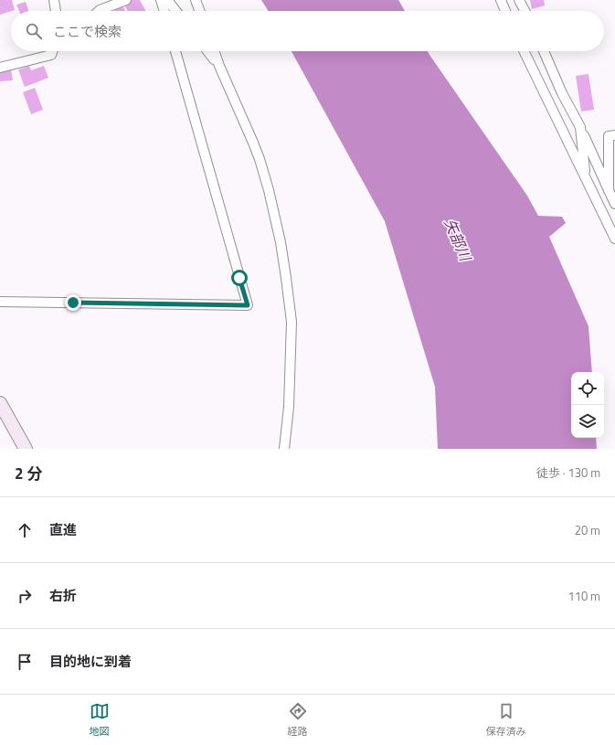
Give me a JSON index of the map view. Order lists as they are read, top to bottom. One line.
{"water":["矢部川"],"page":{"search":"ここで検索","heading":["2 分","徒歩 · 130 m"],"list":[["直進","20 m"],["右折","110 m"],"目的地に到着"],"nav":["地図","経路","保存済み"]}}
